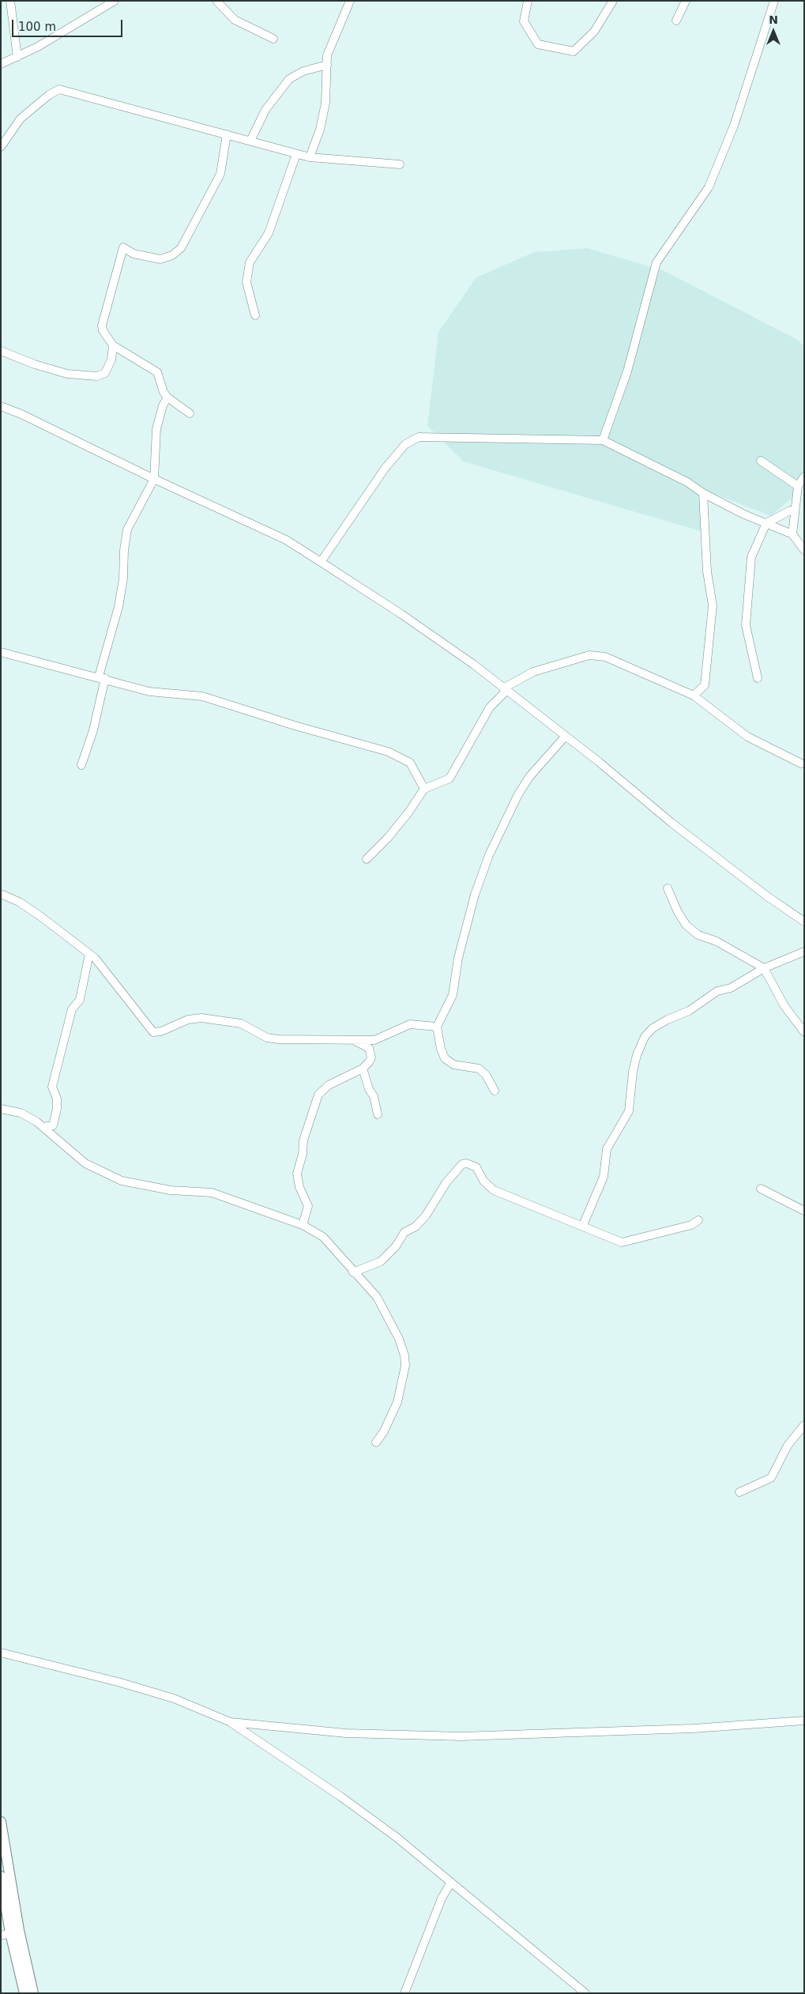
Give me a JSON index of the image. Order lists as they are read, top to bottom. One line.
{"scale_bar":"100 m","north":"top"}
